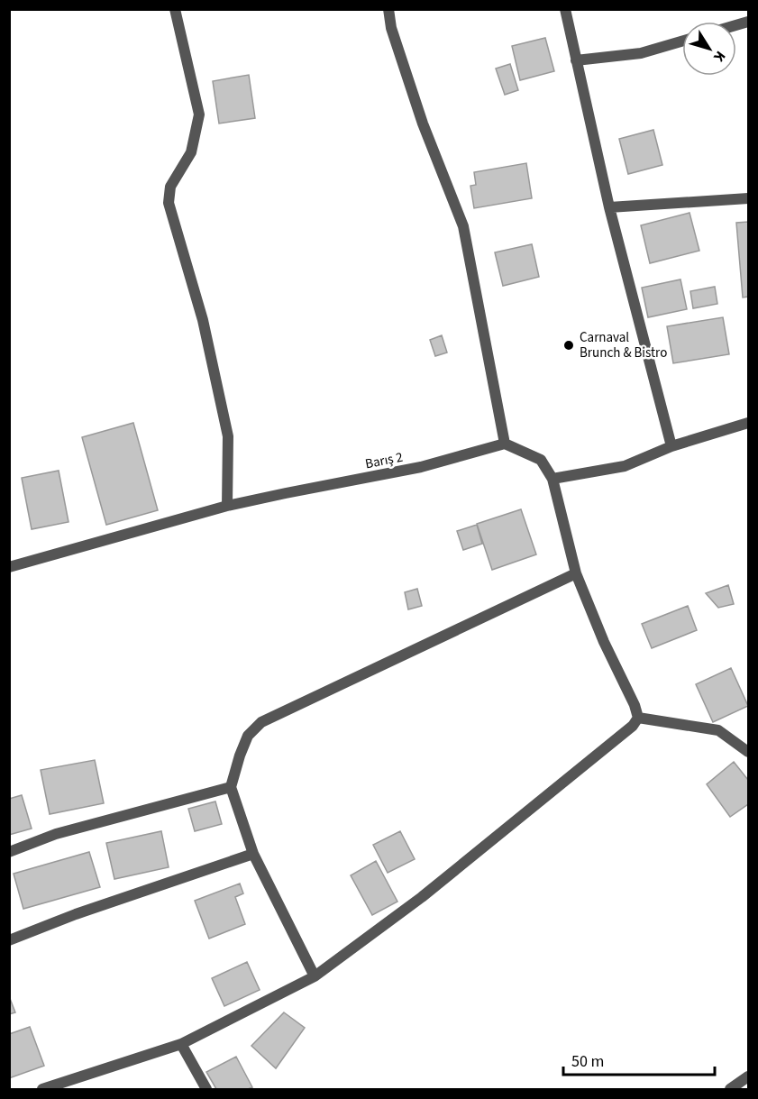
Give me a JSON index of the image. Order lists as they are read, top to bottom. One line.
{"streets":{"street":["Barış 2"]},"places":["Carnaval Brunch & Bistro"],"scale_bar":"50 m","north":"bottom right"}
